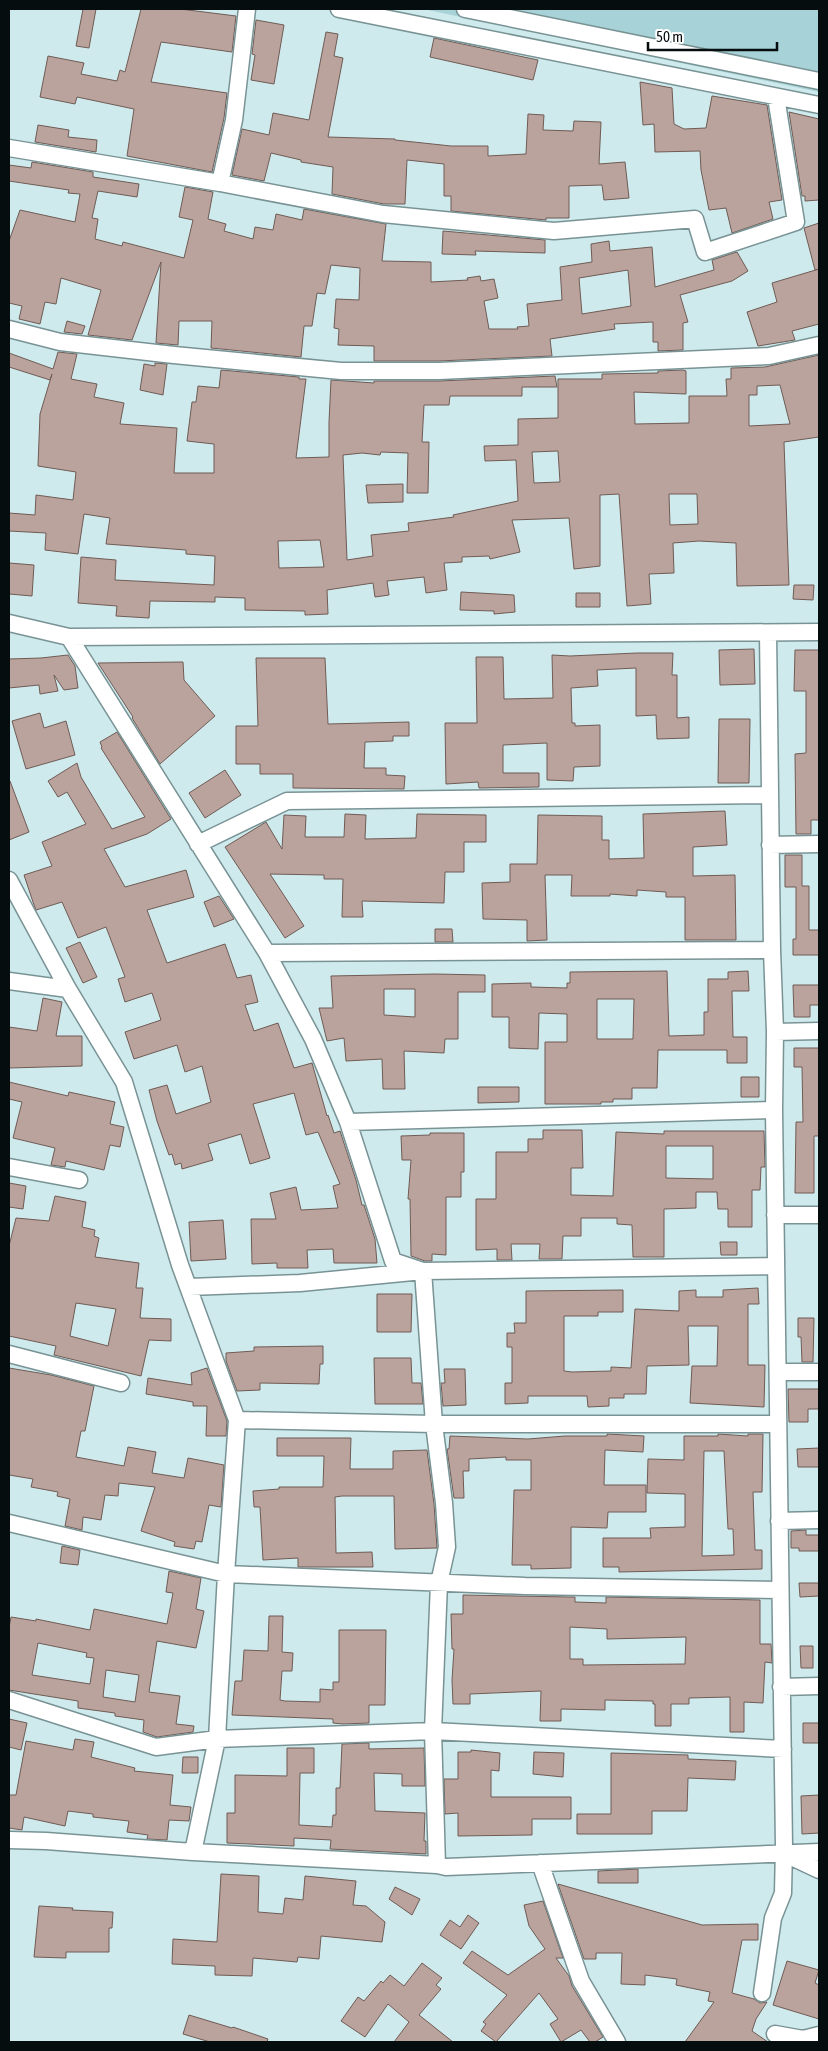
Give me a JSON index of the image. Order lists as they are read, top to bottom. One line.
{"scale_bar":"50 m"}
